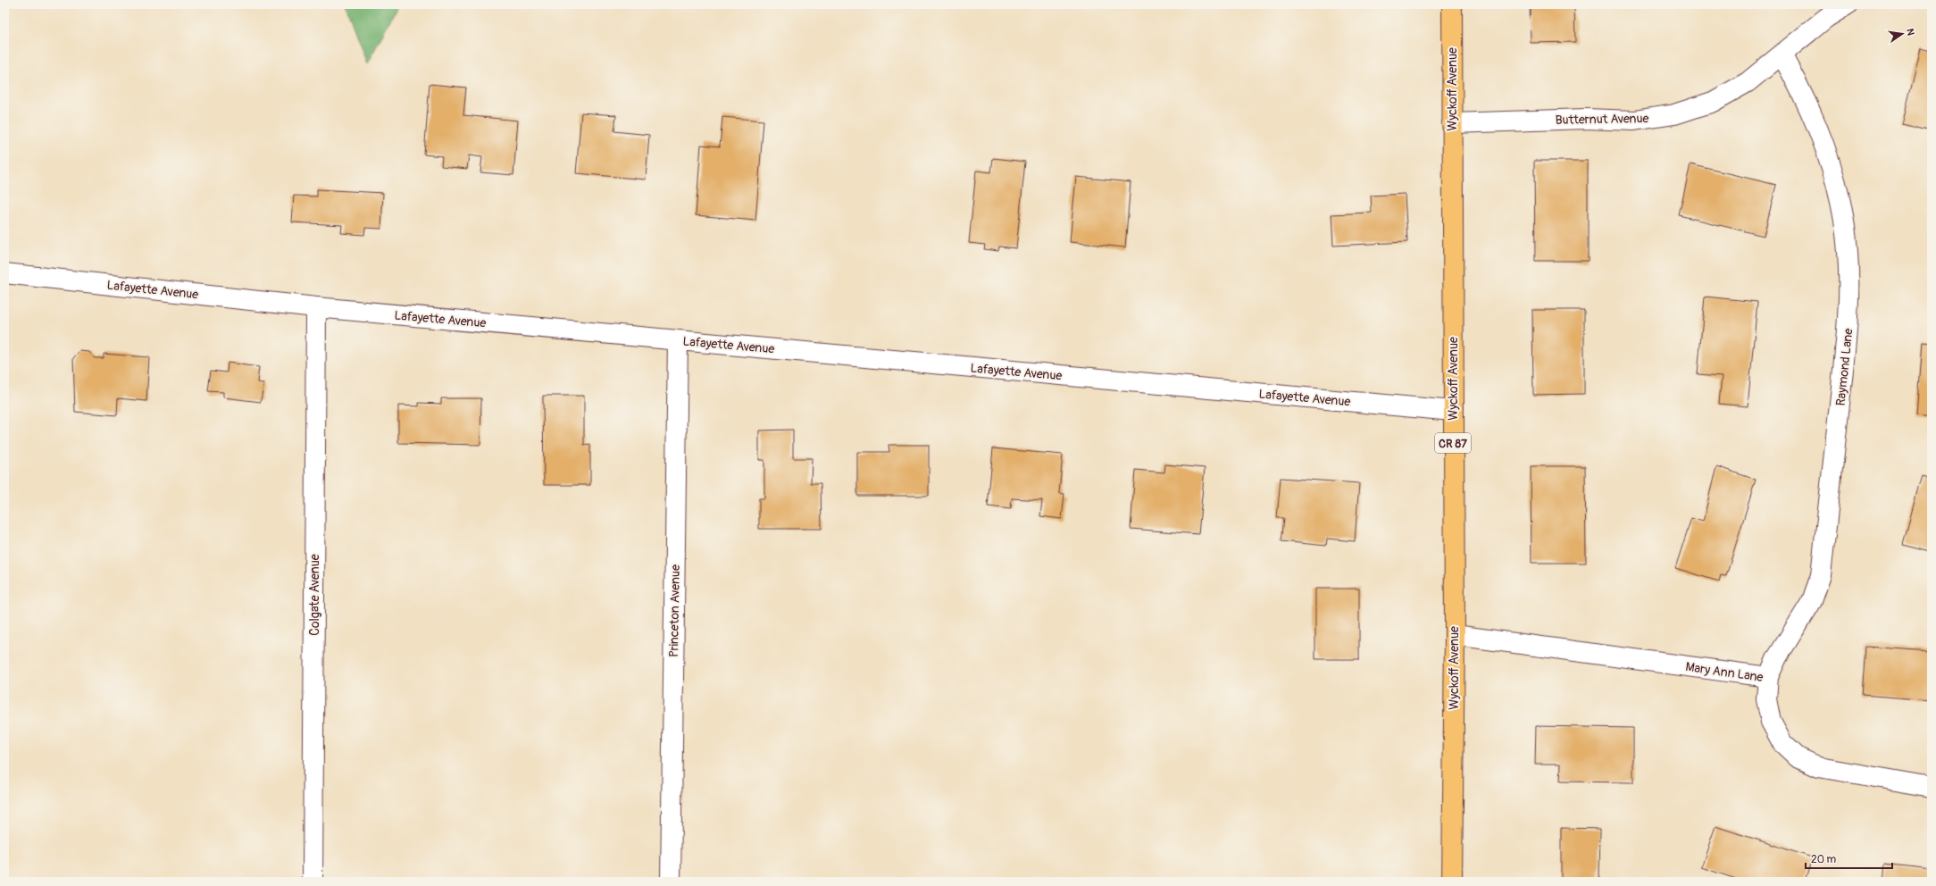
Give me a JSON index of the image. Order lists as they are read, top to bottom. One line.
{"streets":{"main road":["Wyckoff Avenue","CR 87"],"street":["Butternut Avenue","Lafayette Avenue","Raymond Lane","Colgate Avenue","Princeton Avenue","Mary Ann Lane"]},"crossings":[["Wyckoff Avenue","Butternut Avenue"],["Wyckoff Avenue","Lafayette Avenue"],["Wyckoff Avenue","Mary Ann Lane"],["Butternut Avenue","Raymond Lane"],["Lafayette Avenue","Colgate Avenue"],["Lafayette Avenue","Princeton Avenue"],["Raymond Lane","Mary Ann Lane"]],"scale_bar":"20 m","north":"right"}
